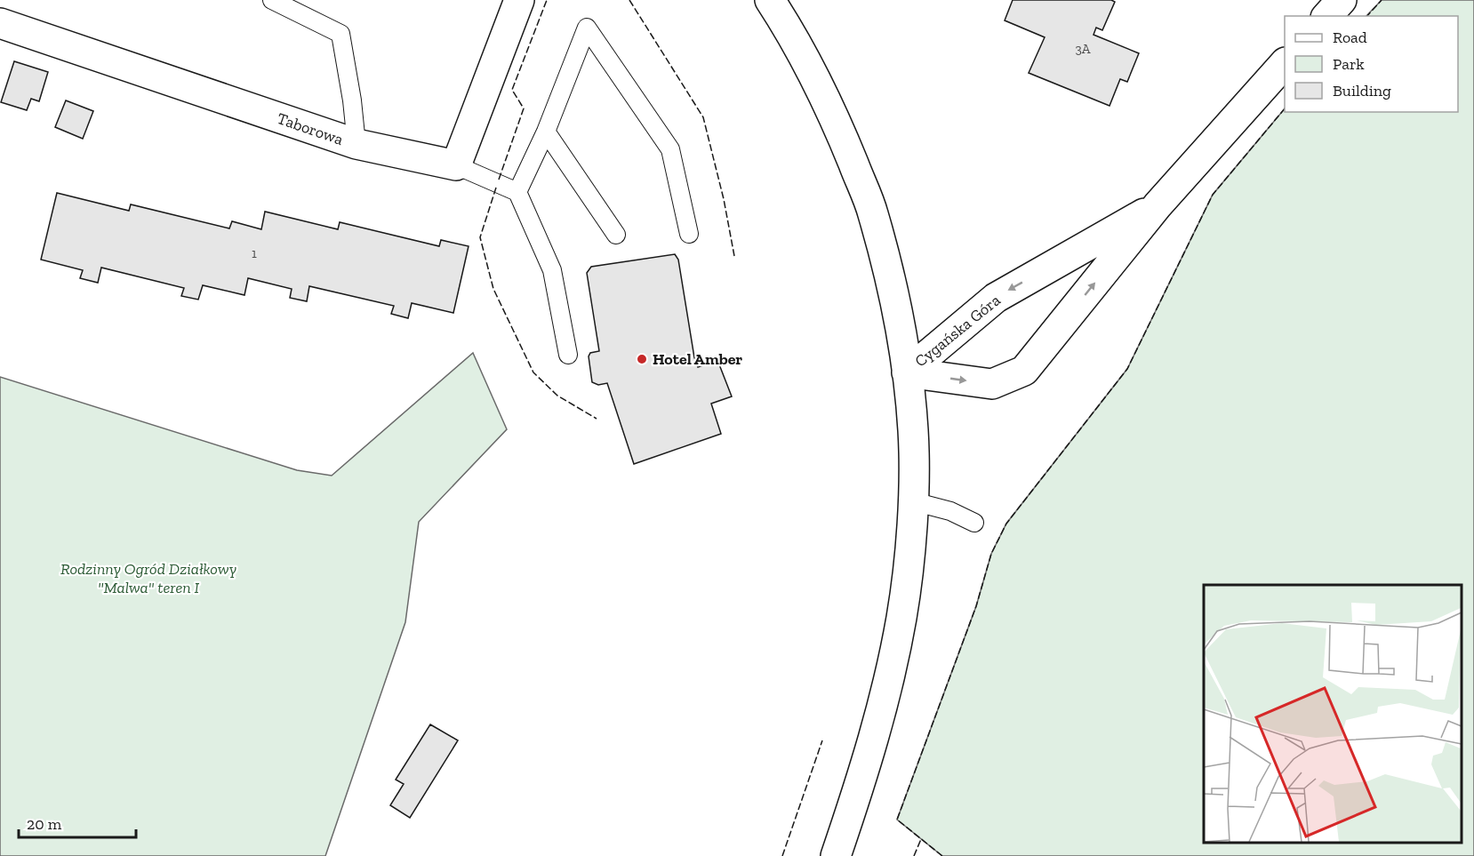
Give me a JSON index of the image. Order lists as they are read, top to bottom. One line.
{"streets":{"street":["Taborowa","Cygańska Góra"]},"parks":["Rodzinny Ogród Działkowy \"Malwa\" teren I"],"places":["Hotel Amber"],"house_numbers":["3A","1"],"legend":["Road","Park","Building"],"scale_bar":"20 m"}
